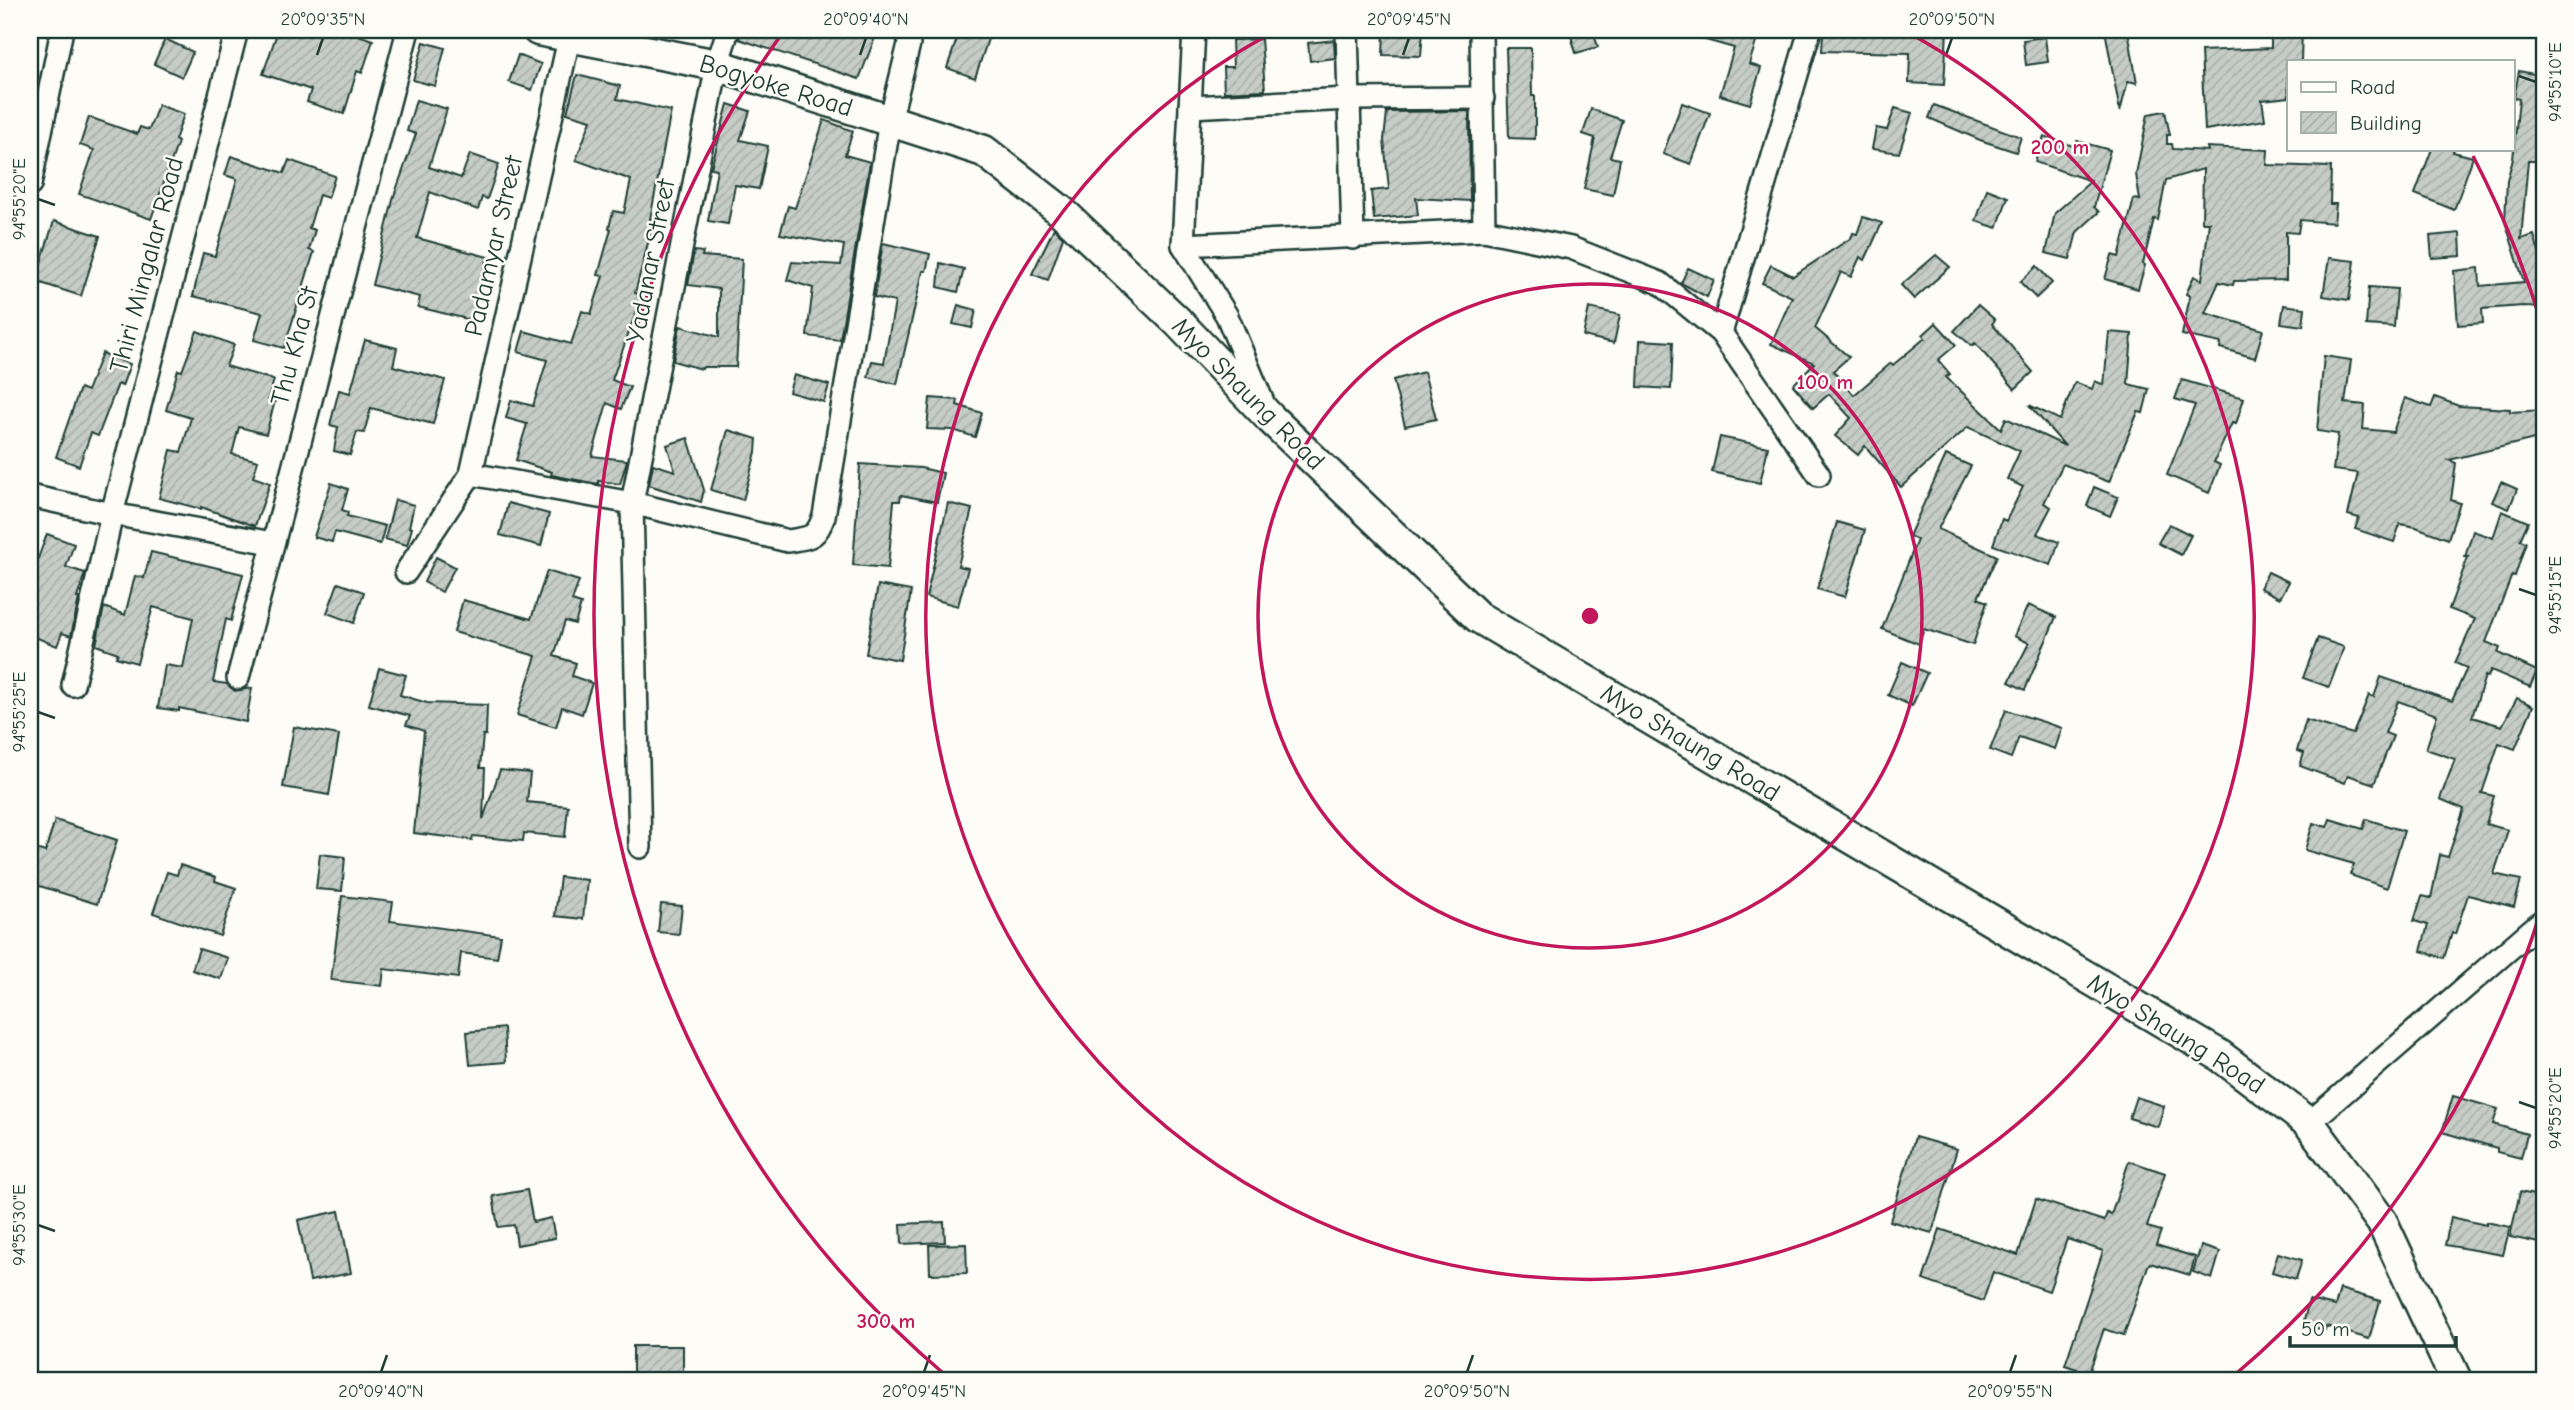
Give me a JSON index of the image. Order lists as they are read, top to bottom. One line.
{"streets":{"street":["Bogyoke Road","Padamyar Street","Yadanar Street","Thiri Mingalar Road","Thu Kha St","Myo Shaung Road"]},"crossings":[["Bogyoke Road","Padamyar Street"],["Bogyoke Road","Yadanar Street"],["Bogyoke Road","Myo Shaung Road"]],"legend":["Road","Building"],"scale_bar":"50 m","coordinates":["20°09'35\"N","20°09'40\"N","20°09'45\"N","20°09'50\"N","94°55'10\"E","94°55'20\"E","94°55'15\"E","94°55'25\"E","94°55'30\"E","20°09'55\"N"],"rings":["200 m","100 m","300 m"]}
